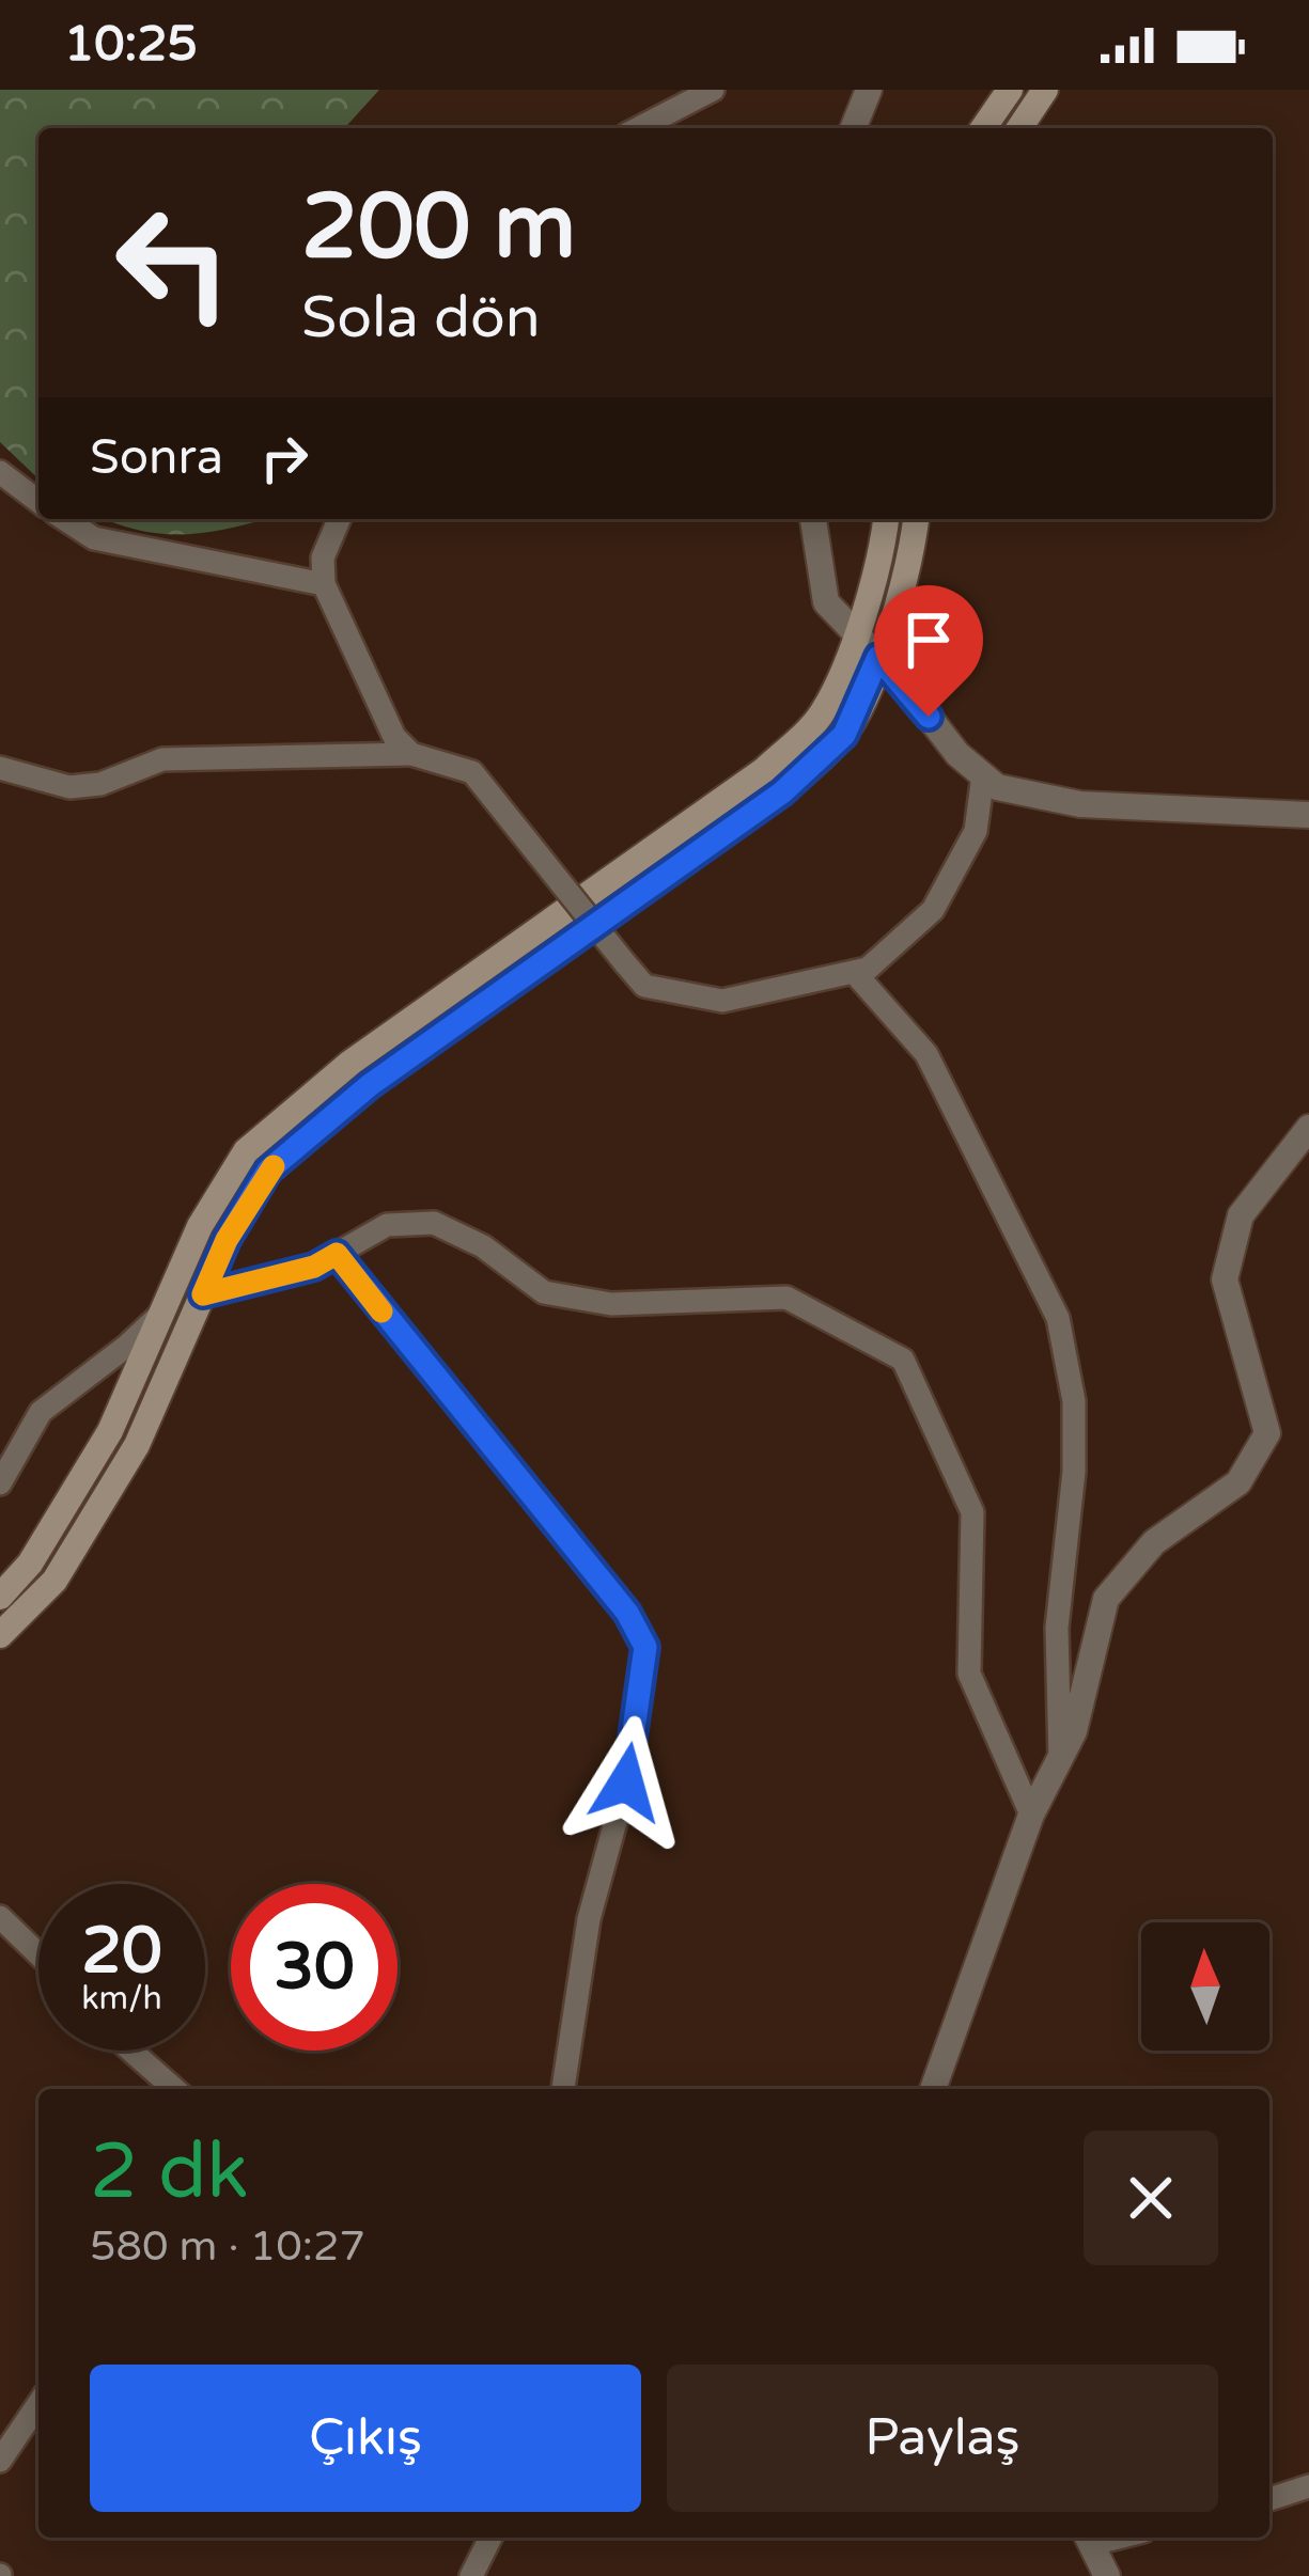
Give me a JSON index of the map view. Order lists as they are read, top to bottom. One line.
{"north":"top","page":{"status":"10:25","turn":["200 m","Sola dön"],"then":"Sonra","speed":"20 km/h","limit":"30","heading":["2 dk","580 m · 10:27"],"buttons":["Çıkış","Paylaş"]}}
